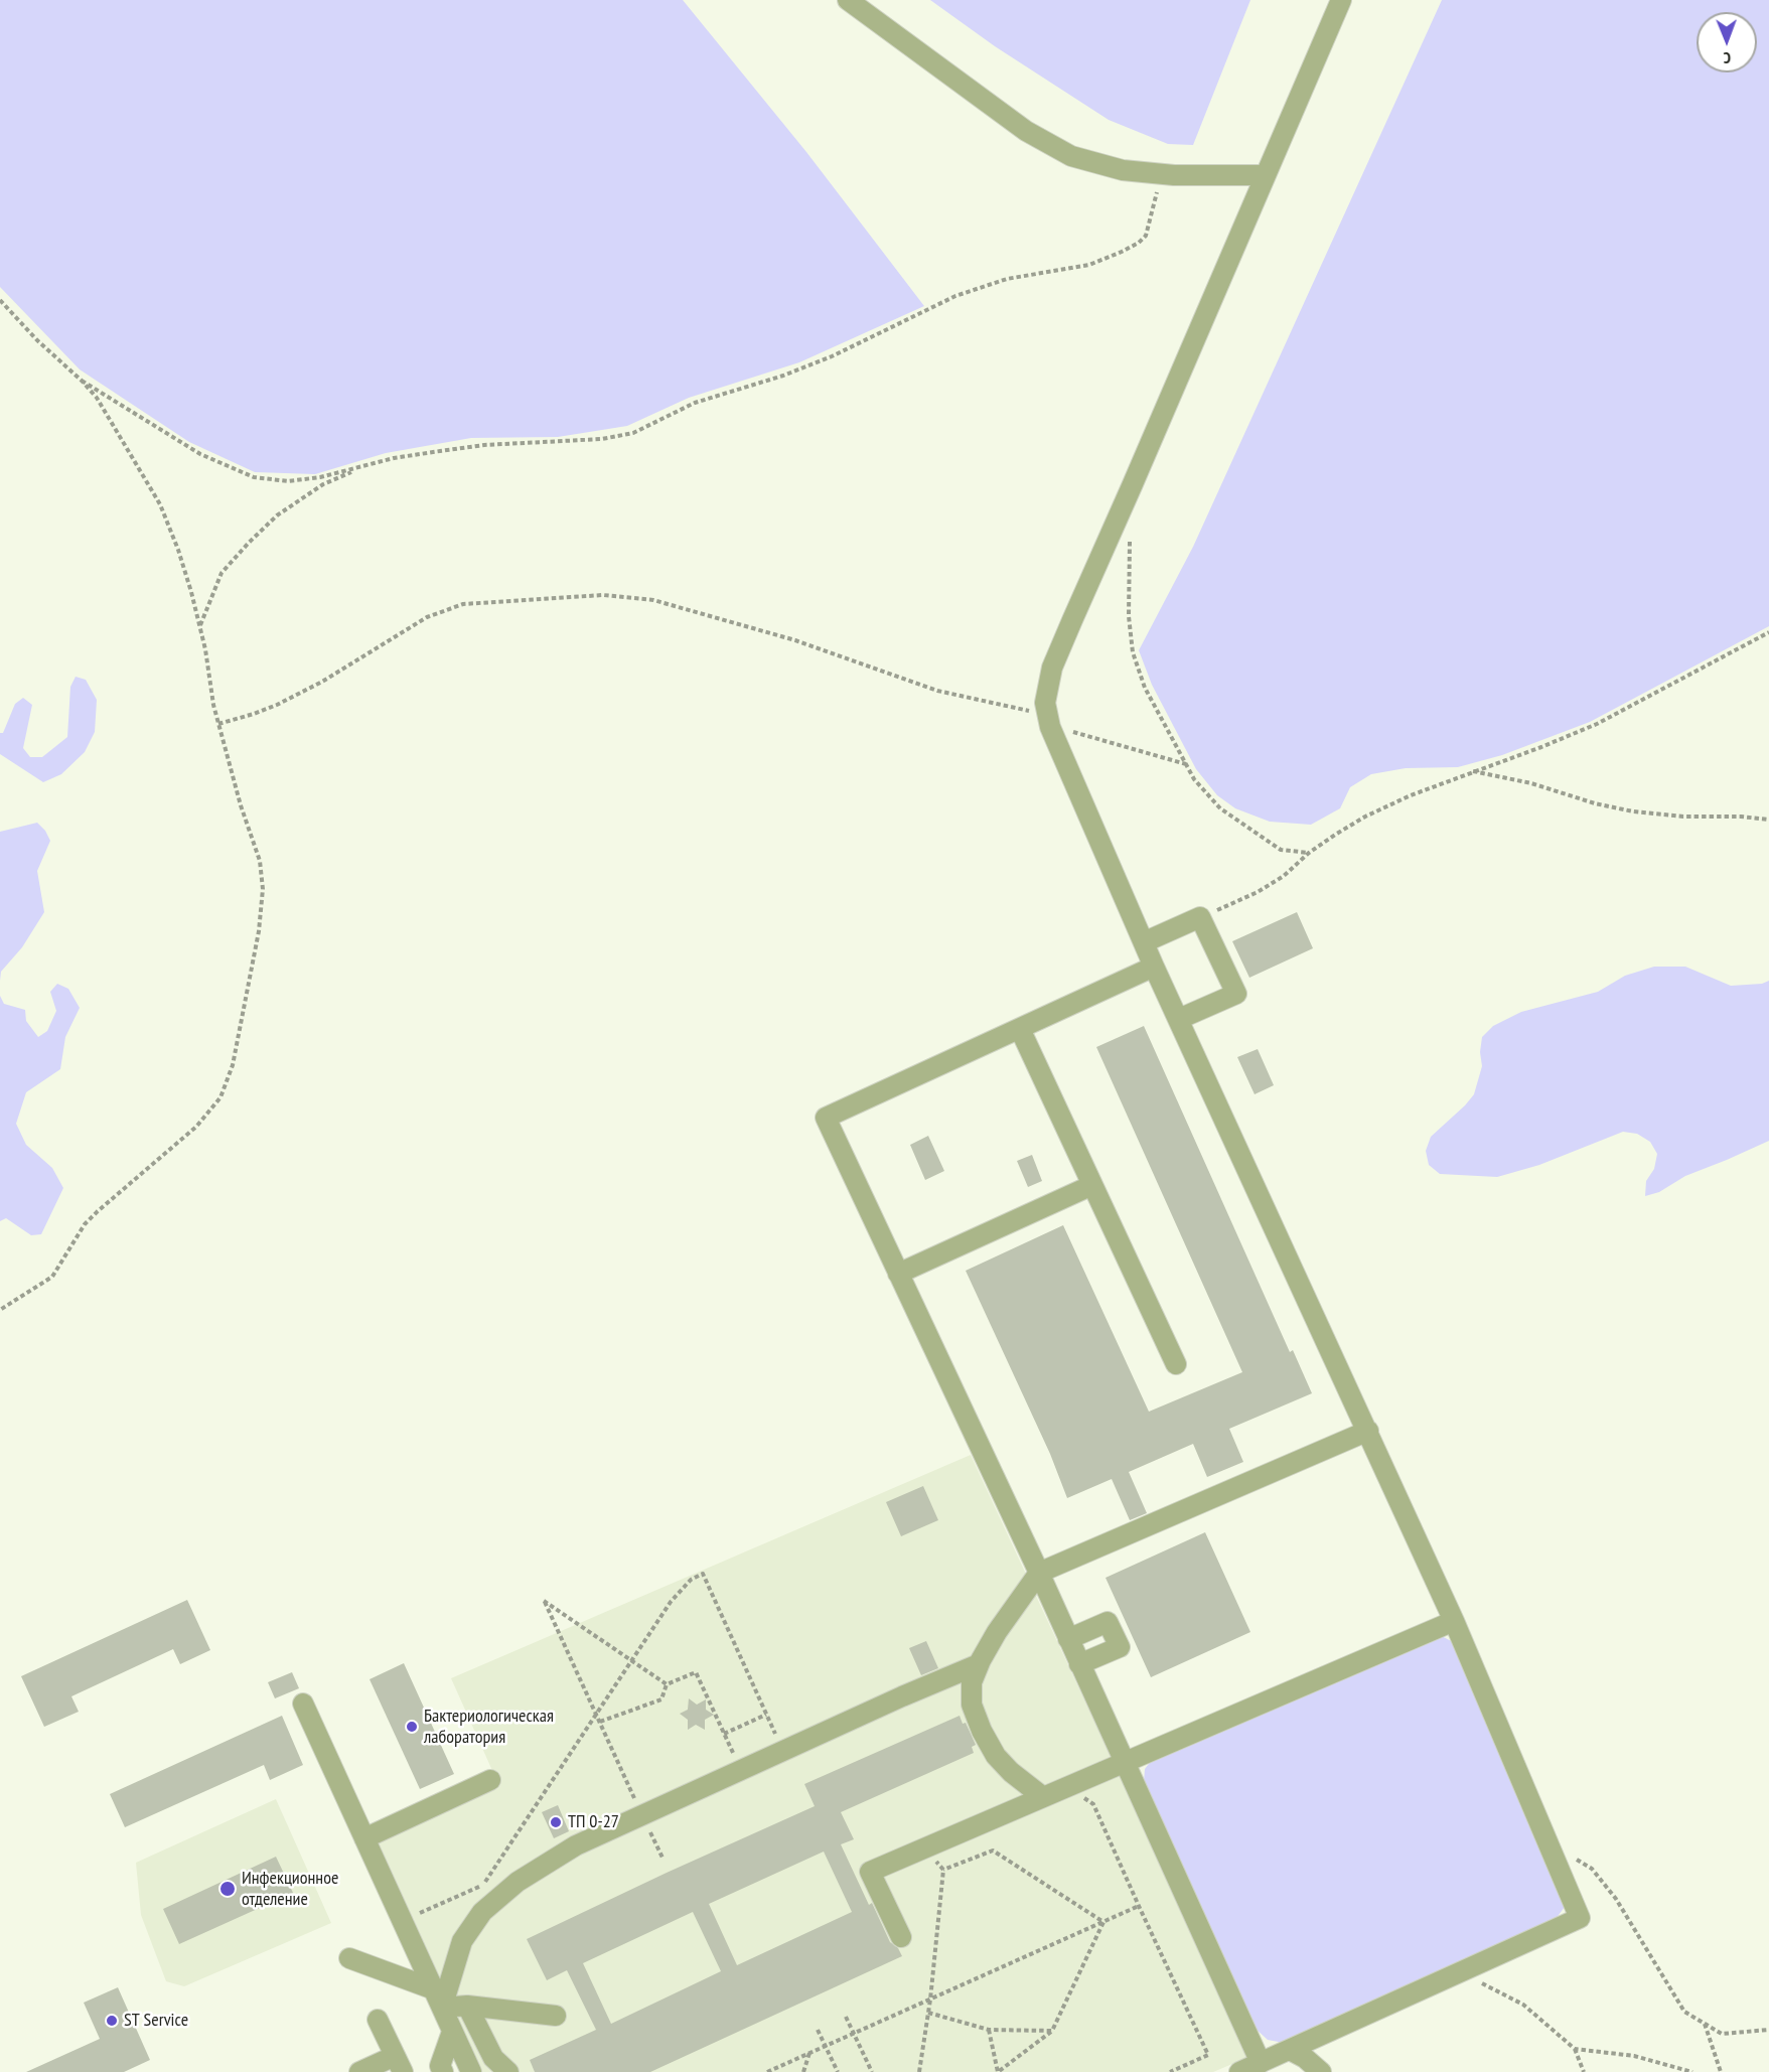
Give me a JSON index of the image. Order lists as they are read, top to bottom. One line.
{"places":["Бактериологическая лаборатория","ТП 0-27","Инфекционное отделение","ST Service"],"north":"bottom"}
